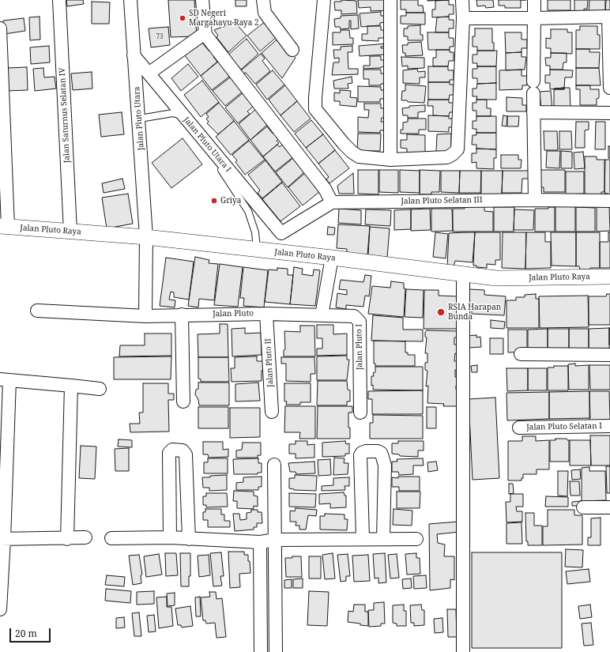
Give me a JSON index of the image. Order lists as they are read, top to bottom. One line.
{"streets":{"street":["Jalan Saturnus Selatan IV","Jalan Pluto Utara","Jalan Pluto Utara I","Jalan Pluto Selatan III","Jalan Pluto Raya","Jalan Pluto","Jalan Pluto I","Jalan Pluto II","Jalan Pluto Selatan I"]},"crossings":[["Jalan Saturnus Selatan IV","Jalan Pluto Raya"],["Jalan Pluto Utara","Jalan Pluto Utara I"],["Jalan Pluto Utara","Jalan Pluto Raya"],["Jalan Pluto","Jalan Pluto I"],["Jalan Pluto","Jalan Pluto II"]],"places":["SD Negeri Margahayu Raya 2","Griya","RSIA Harapan Bunda"],"house_numbers":["73"],"scale_bar":"20 m"}
